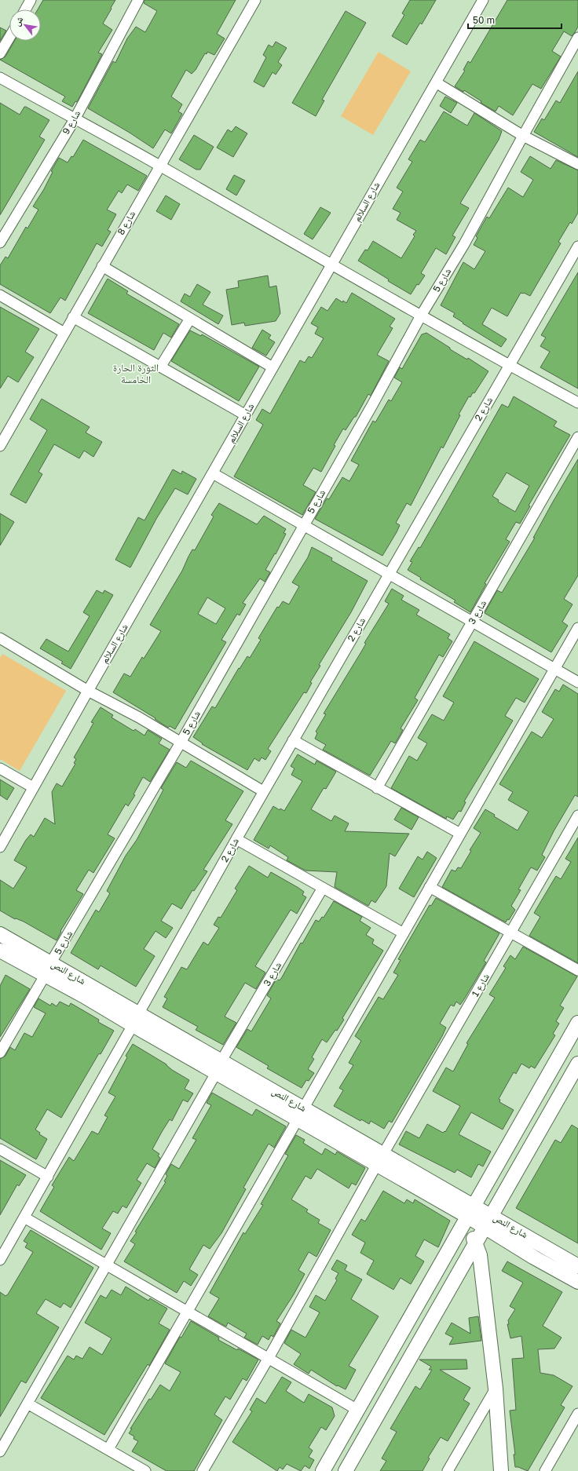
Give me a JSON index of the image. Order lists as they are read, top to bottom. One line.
{"streets":{"street":["شارع 9","شارع السلالم","شارع 8","شارع 5","شارع 2","شارع 3","شارع النص","شارع 1"]},"crossings":[["شارع 5","شارع النص"],["شارع 2","شارع النص"],["شارع 3","شارع النص"],["شارع النص","شارع 1"]],"districts":["الثورة الحارة الخامسة"],"scale_bar":"50 m","north":"top left"}
